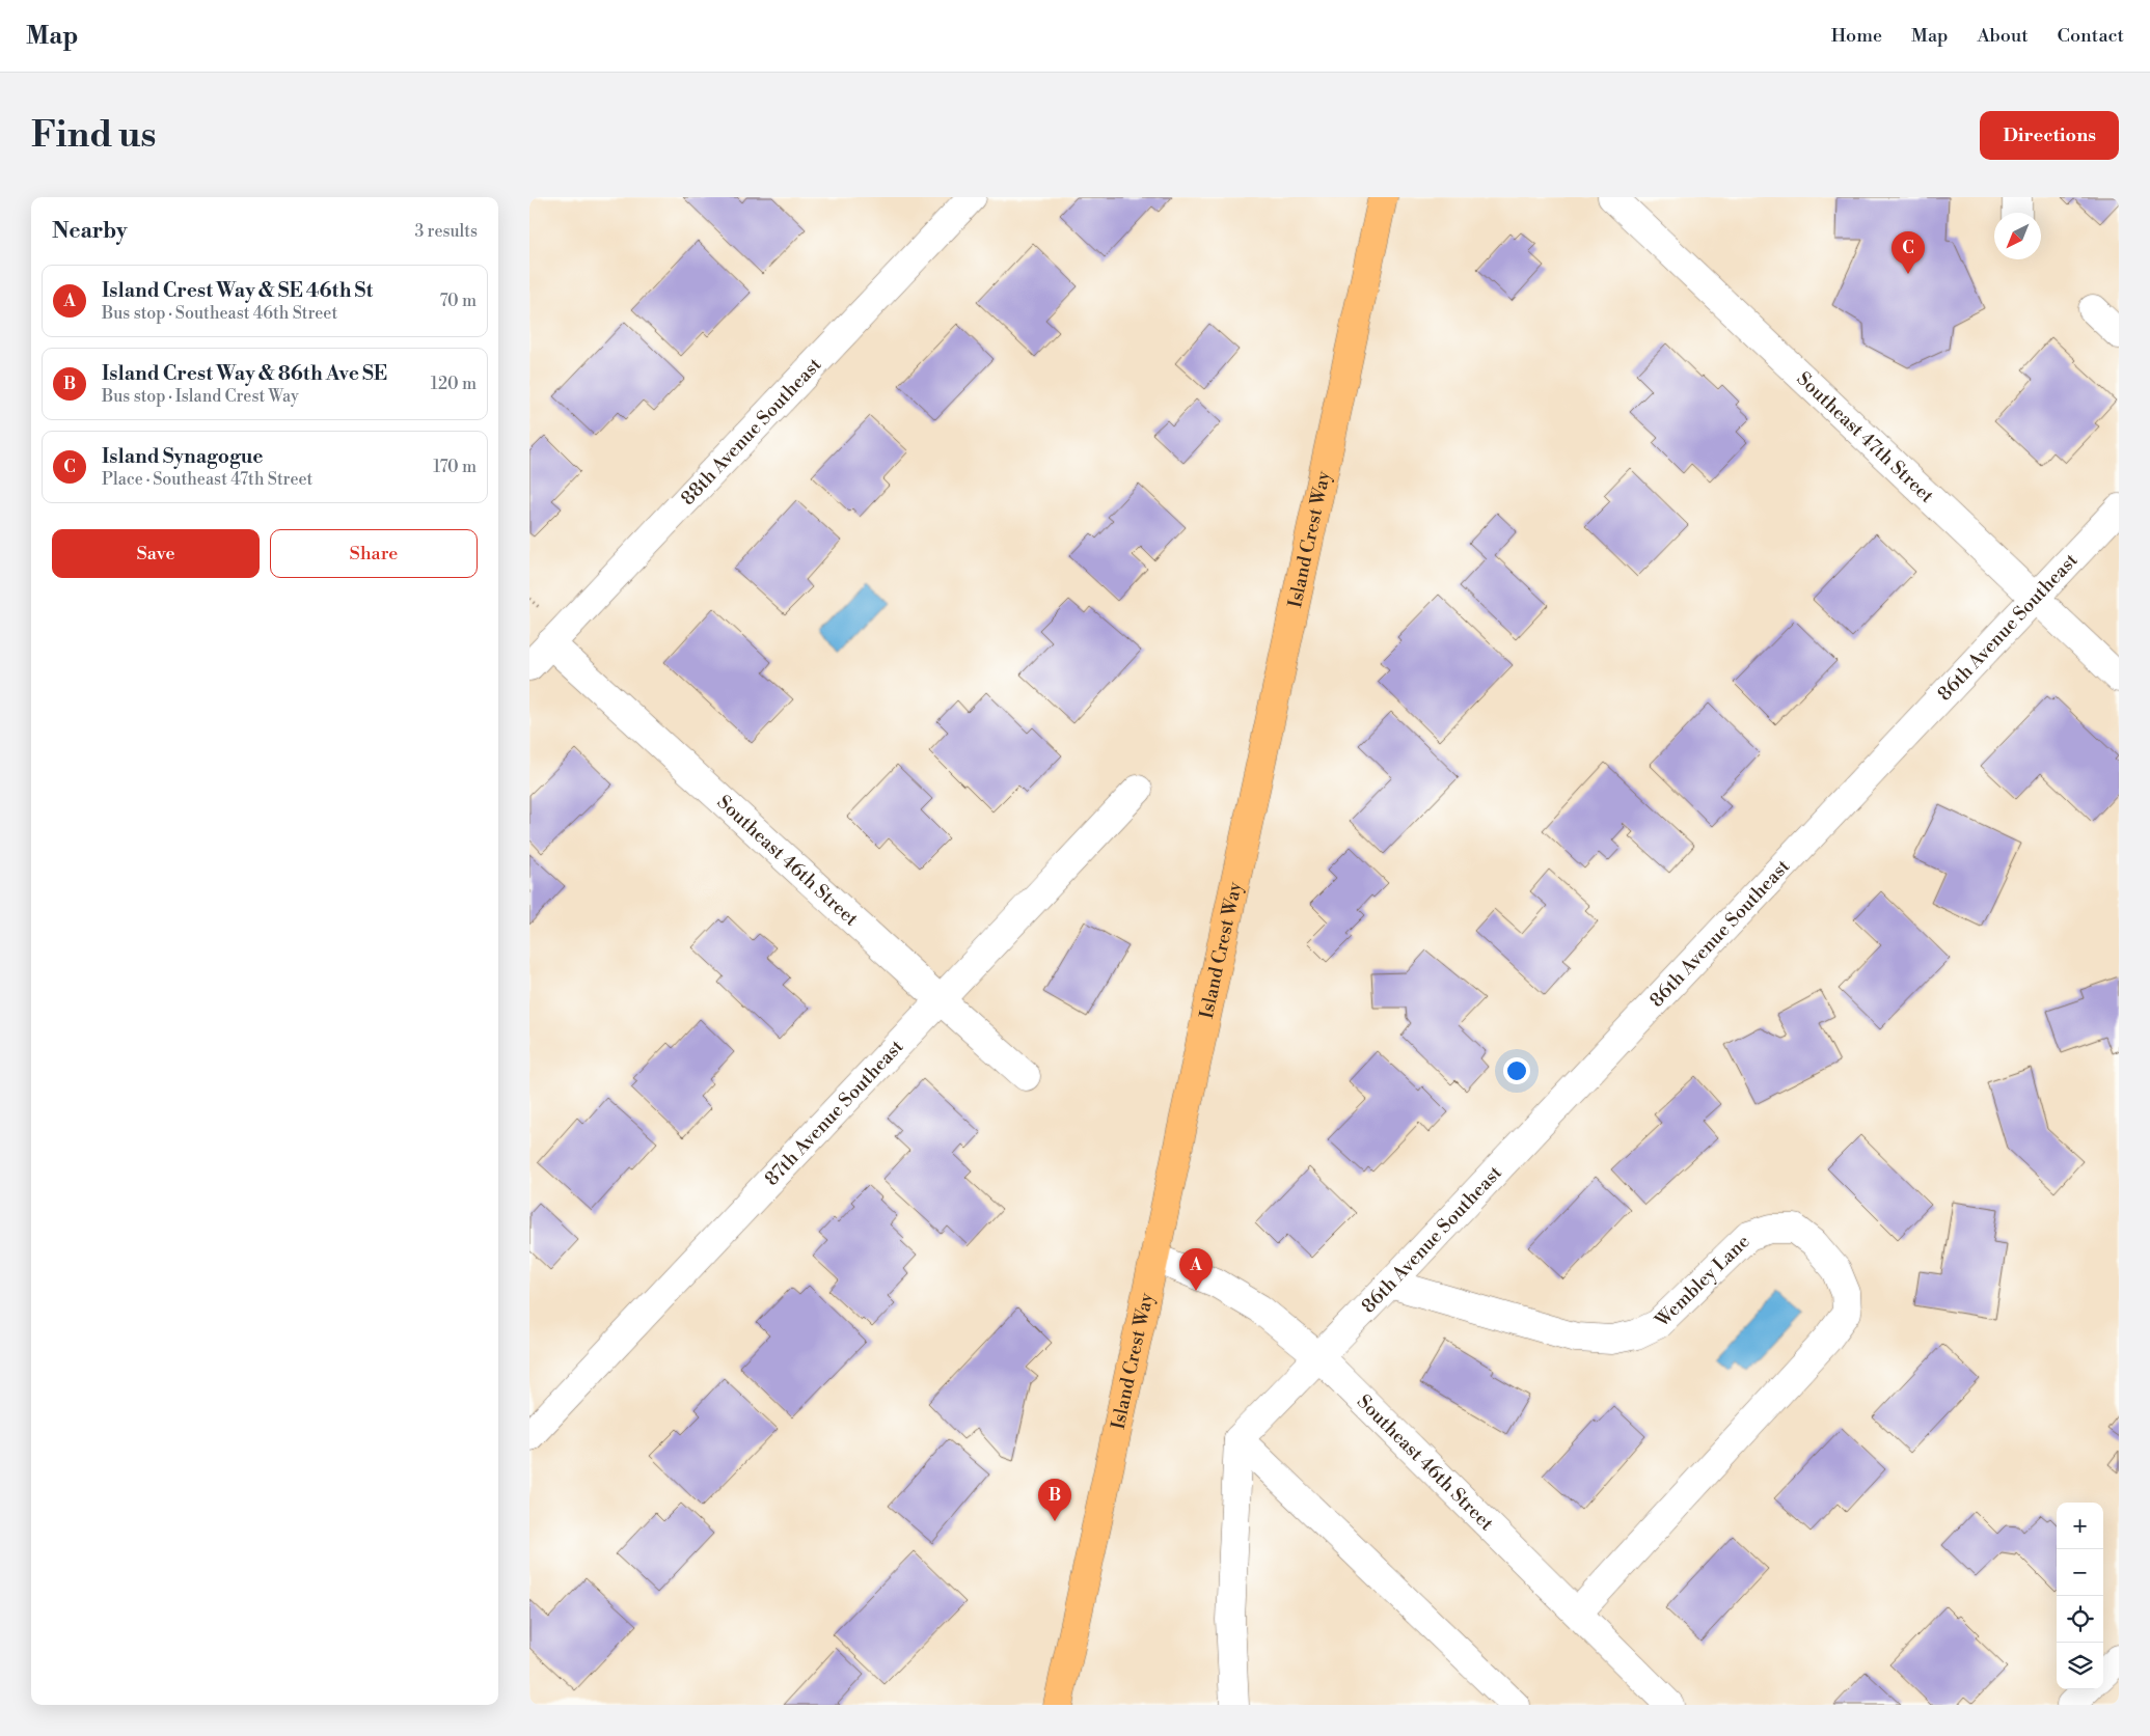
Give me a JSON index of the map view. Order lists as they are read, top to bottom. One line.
{"streets":{"main road":["Island Crest Way"],"street":["88th Avenue Southeast","Southeast 47th Street","86th Avenue Southeast","Southeast 46th Street","87th Avenue Southeast","Wembley Lane"]},"crossings":[["88th Avenue Southeast","Southeast 46th Street"],["Southeast 47th Street","86th Avenue Southeast"],["Island Crest Way","Southeast 46th Street"],["86th Avenue Southeast","Southeast 46th Street"],["86th Avenue Southeast","Wembley Lane"],["Southeast 46th Street","87th Avenue Southeast"],["Southeast 46th Street","Wembley Lane"]],"north":"bottom left","page":{"header":"Map","nav":["Home","Map","About","Contact"],"buttons":["Directions",["Save","Share"]],"title":"Find us","heading":["Nearby","3 results"],"pins":["C","A","B"],"list":[{"mark":"A","name":"Island Crest Way & SE 46th St","note":"Bus stop · Southeast 46th Street","value":"70 m"},{"mark":"B","name":"Island Crest Way & 86th Ave SE","note":"Bus stop · Island Crest Way","value":"120 m"},{"mark":"C","name":"Island Synagogue","note":"Place · Southeast 47th Street","value":"170 m"}],"map_buttons":["+","−"]}}
